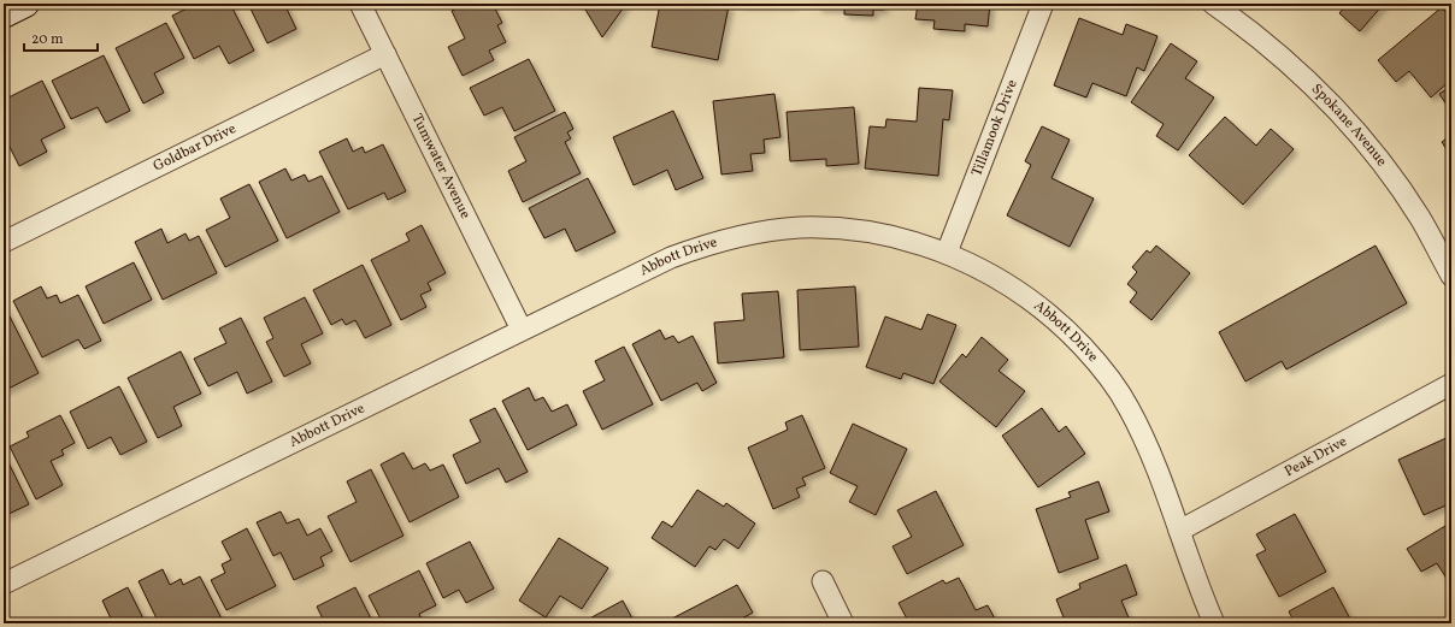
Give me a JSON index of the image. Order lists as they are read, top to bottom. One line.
{"streets":{"street":["Spokane Avenue","Tillamook Drive","Goldbar Drive","Tumwater Avenue","Abbott Drive","Peak Drive"]},"crossings":[["Tillamook Drive","Abbott Drive"],["Goldbar Drive","Tumwater Avenue"],["Tumwater Avenue","Abbott Drive"],["Abbott Drive","Peak Drive"]],"scale_bar":"20 m"}
